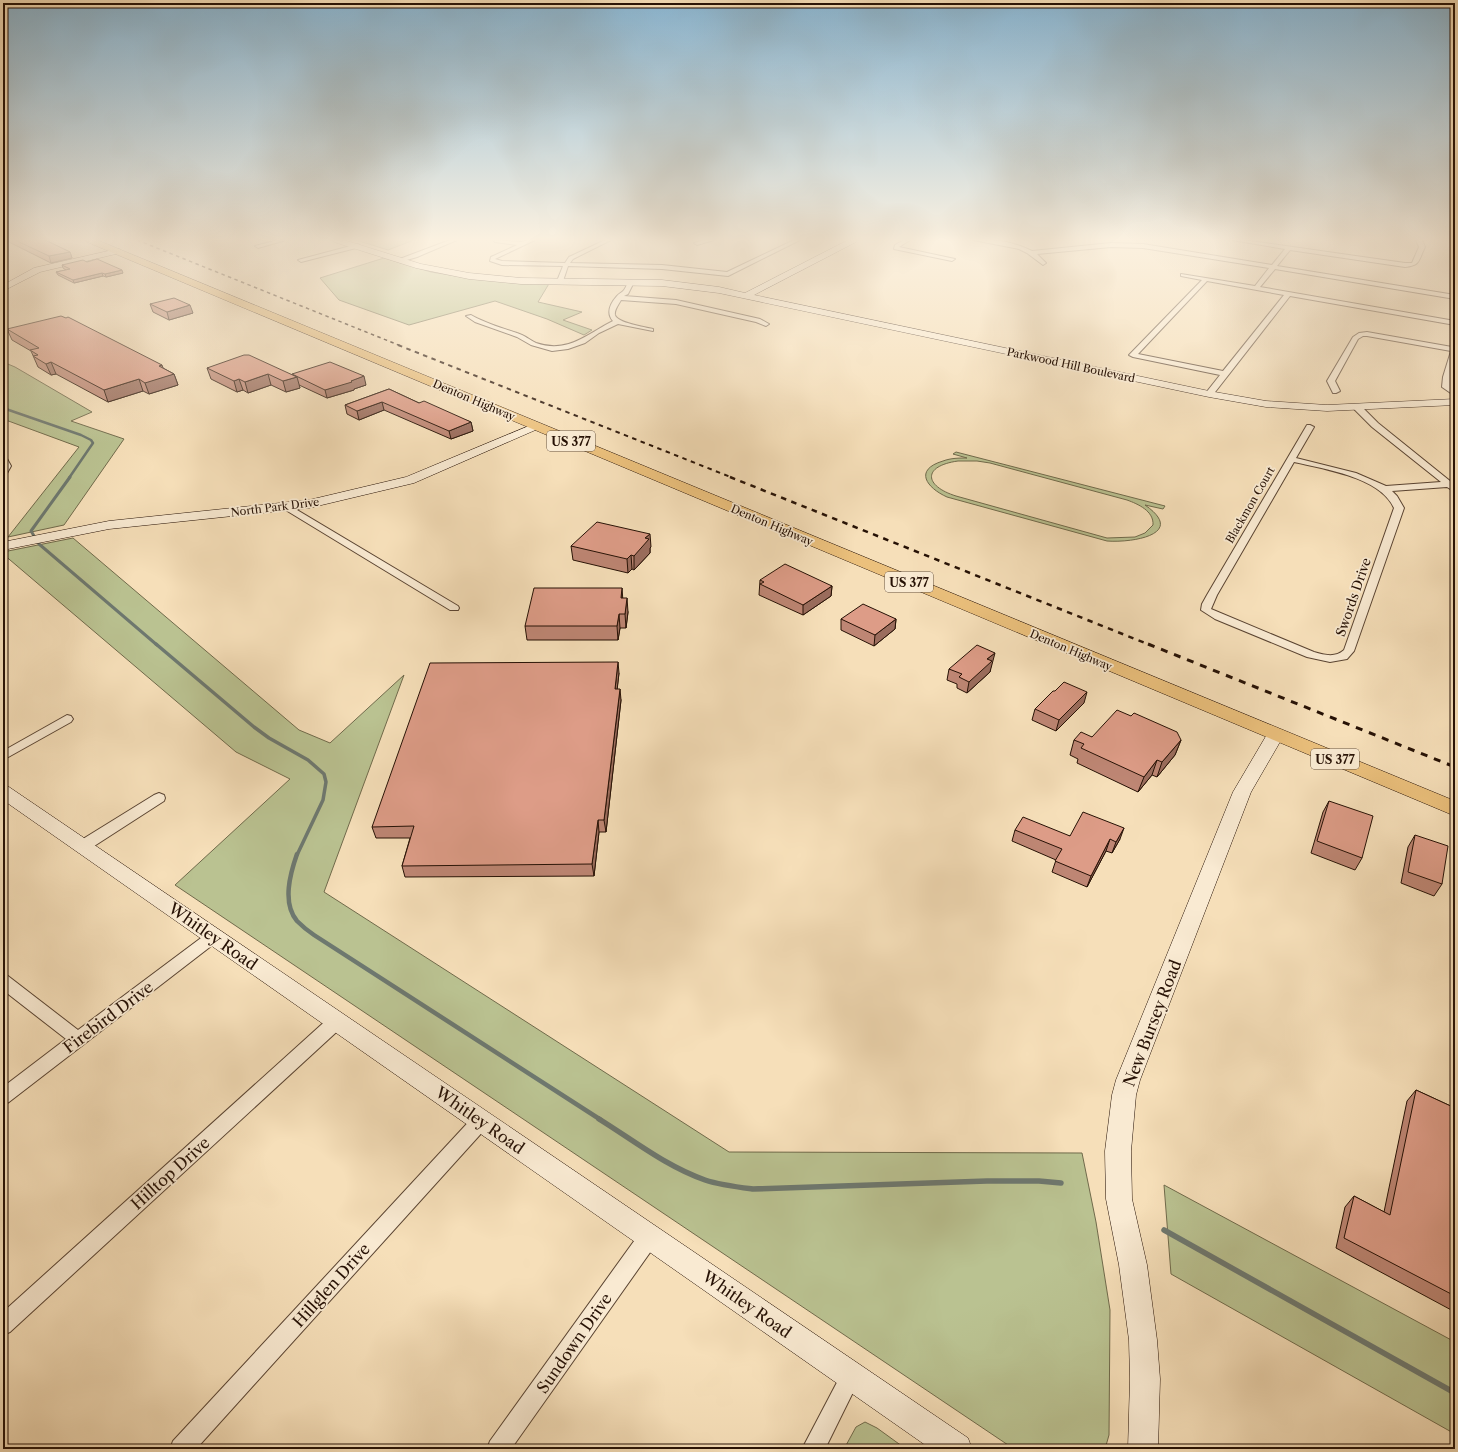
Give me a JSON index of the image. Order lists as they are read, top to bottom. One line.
{"streets":{"main road":["Denton Highway","US 377"],"street":["Parkwood Hill Boulevard","Blackmon Court","North Park Drive","Swords Drive","Whitley Road","Firebird Drive","New Bursey Road","Hilltop Drive","Hillglen Drive","Sundown Drive"]},"crossings":[["Denton Highway","North Park Drive"],["Denton Highway","New Bursey Road"],["Blackmon Court","Swords Drive"],["Whitley Road","Firebird Drive"],["Whitley Road","Hilltop Drive"],["Whitley Road","Hillglen Drive"],["Whitley Road","Sundown Drive"]]}
